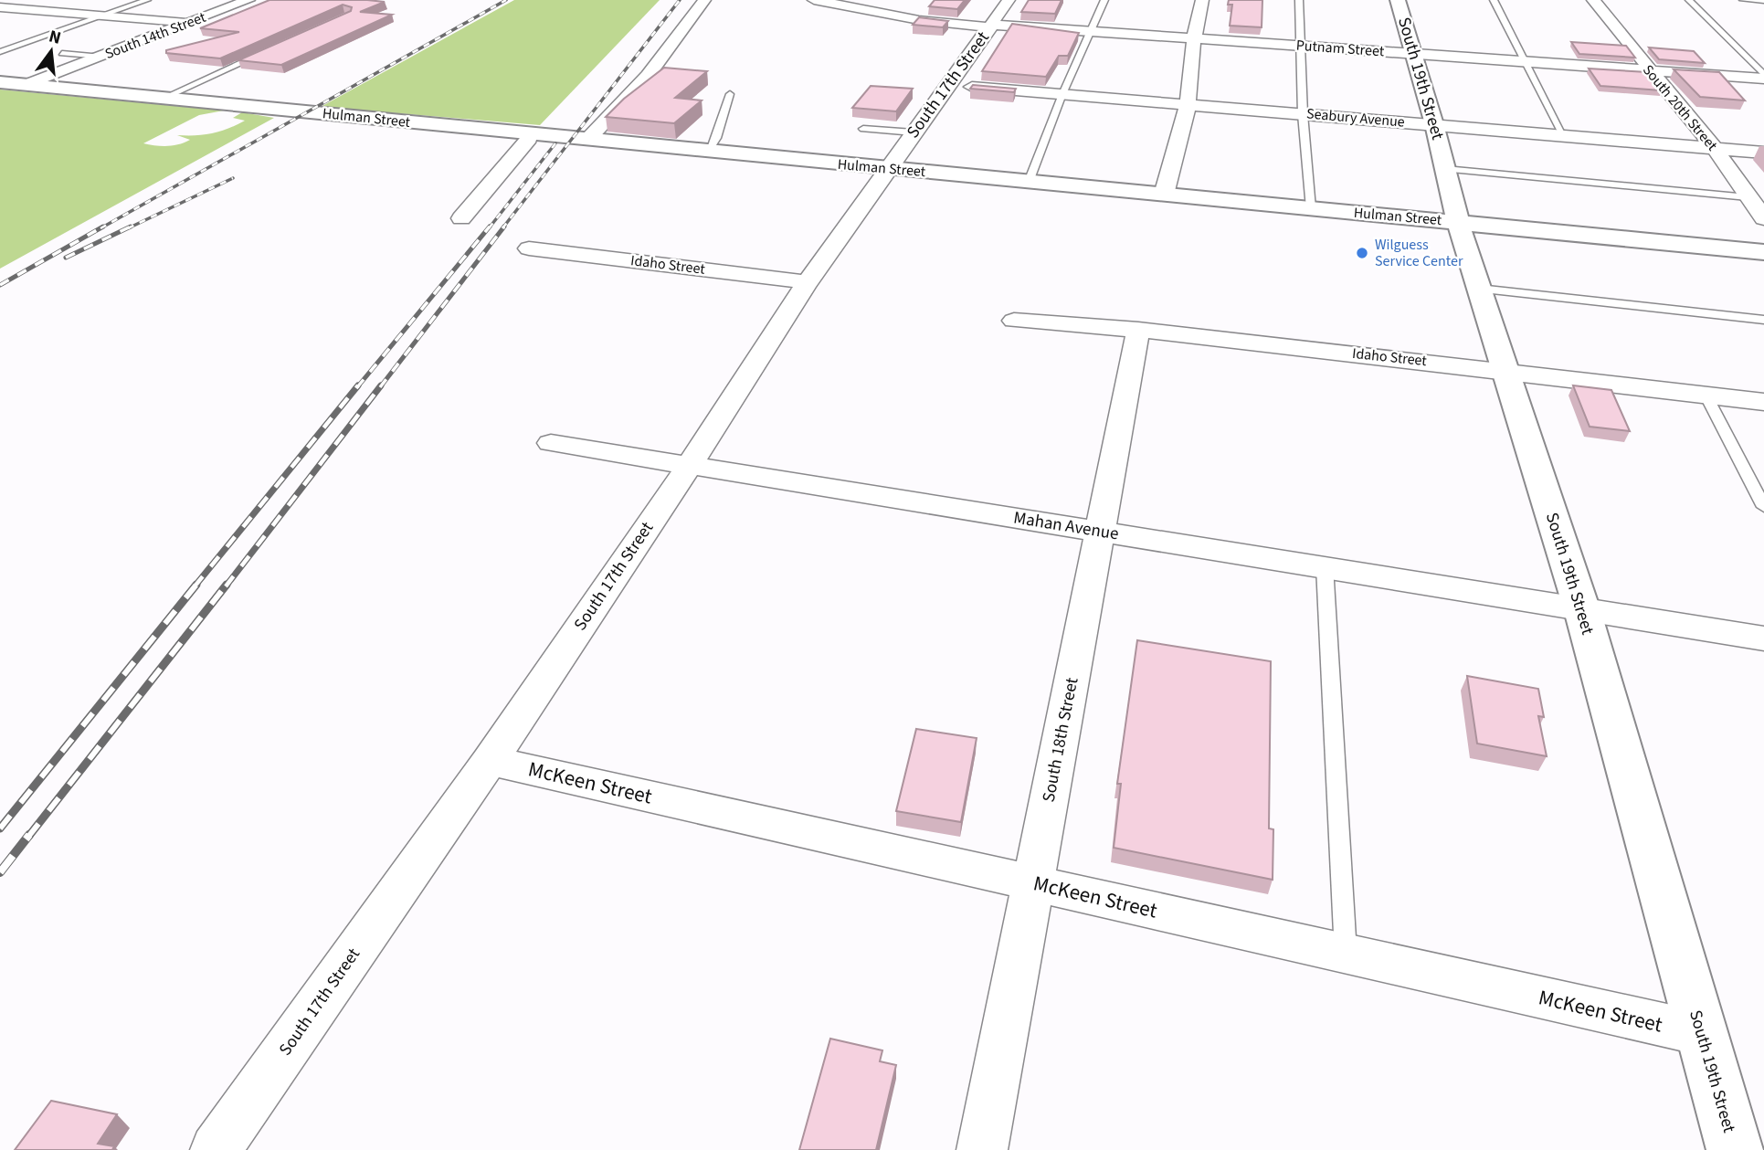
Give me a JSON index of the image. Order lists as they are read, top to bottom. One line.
{"streets":{"street":["South 14th Street","Putnam Street","South 19th Street","South 17th Street","South 20th Street","Hulman Street","Seabury Avenue","Idaho Street","Mahan Avenue","South 18th Street","McKeen Street"]},"crossings":[["South 14th Street","Hulman Street"],["Putnam Street","South 19th Street"],["Putnam Street","South 17th Street"],["Putnam Street","South 20th Street"],["South 19th Street","Hulman Street"],["South 19th Street","Seabury Avenue"],["South 19th Street","Idaho Street"],["South 19th Street","Mahan Avenue"],["South 19th Street","McKeen Street"],["South 17th Street","Hulman Street"],["South 17th Street","Seabury Avenue"],["South 17th Street","Idaho Street"],["South 17th Street","Mahan Avenue"],["South 17th Street","McKeen Street"],["South 20th Street","Seabury Avenue"],["Idaho Street","South 18th Street"],["Mahan Avenue","South 18th Street"],["South 18th Street","McKeen Street"]],"places":["Wilguess Service Center"],"north":"top"}
